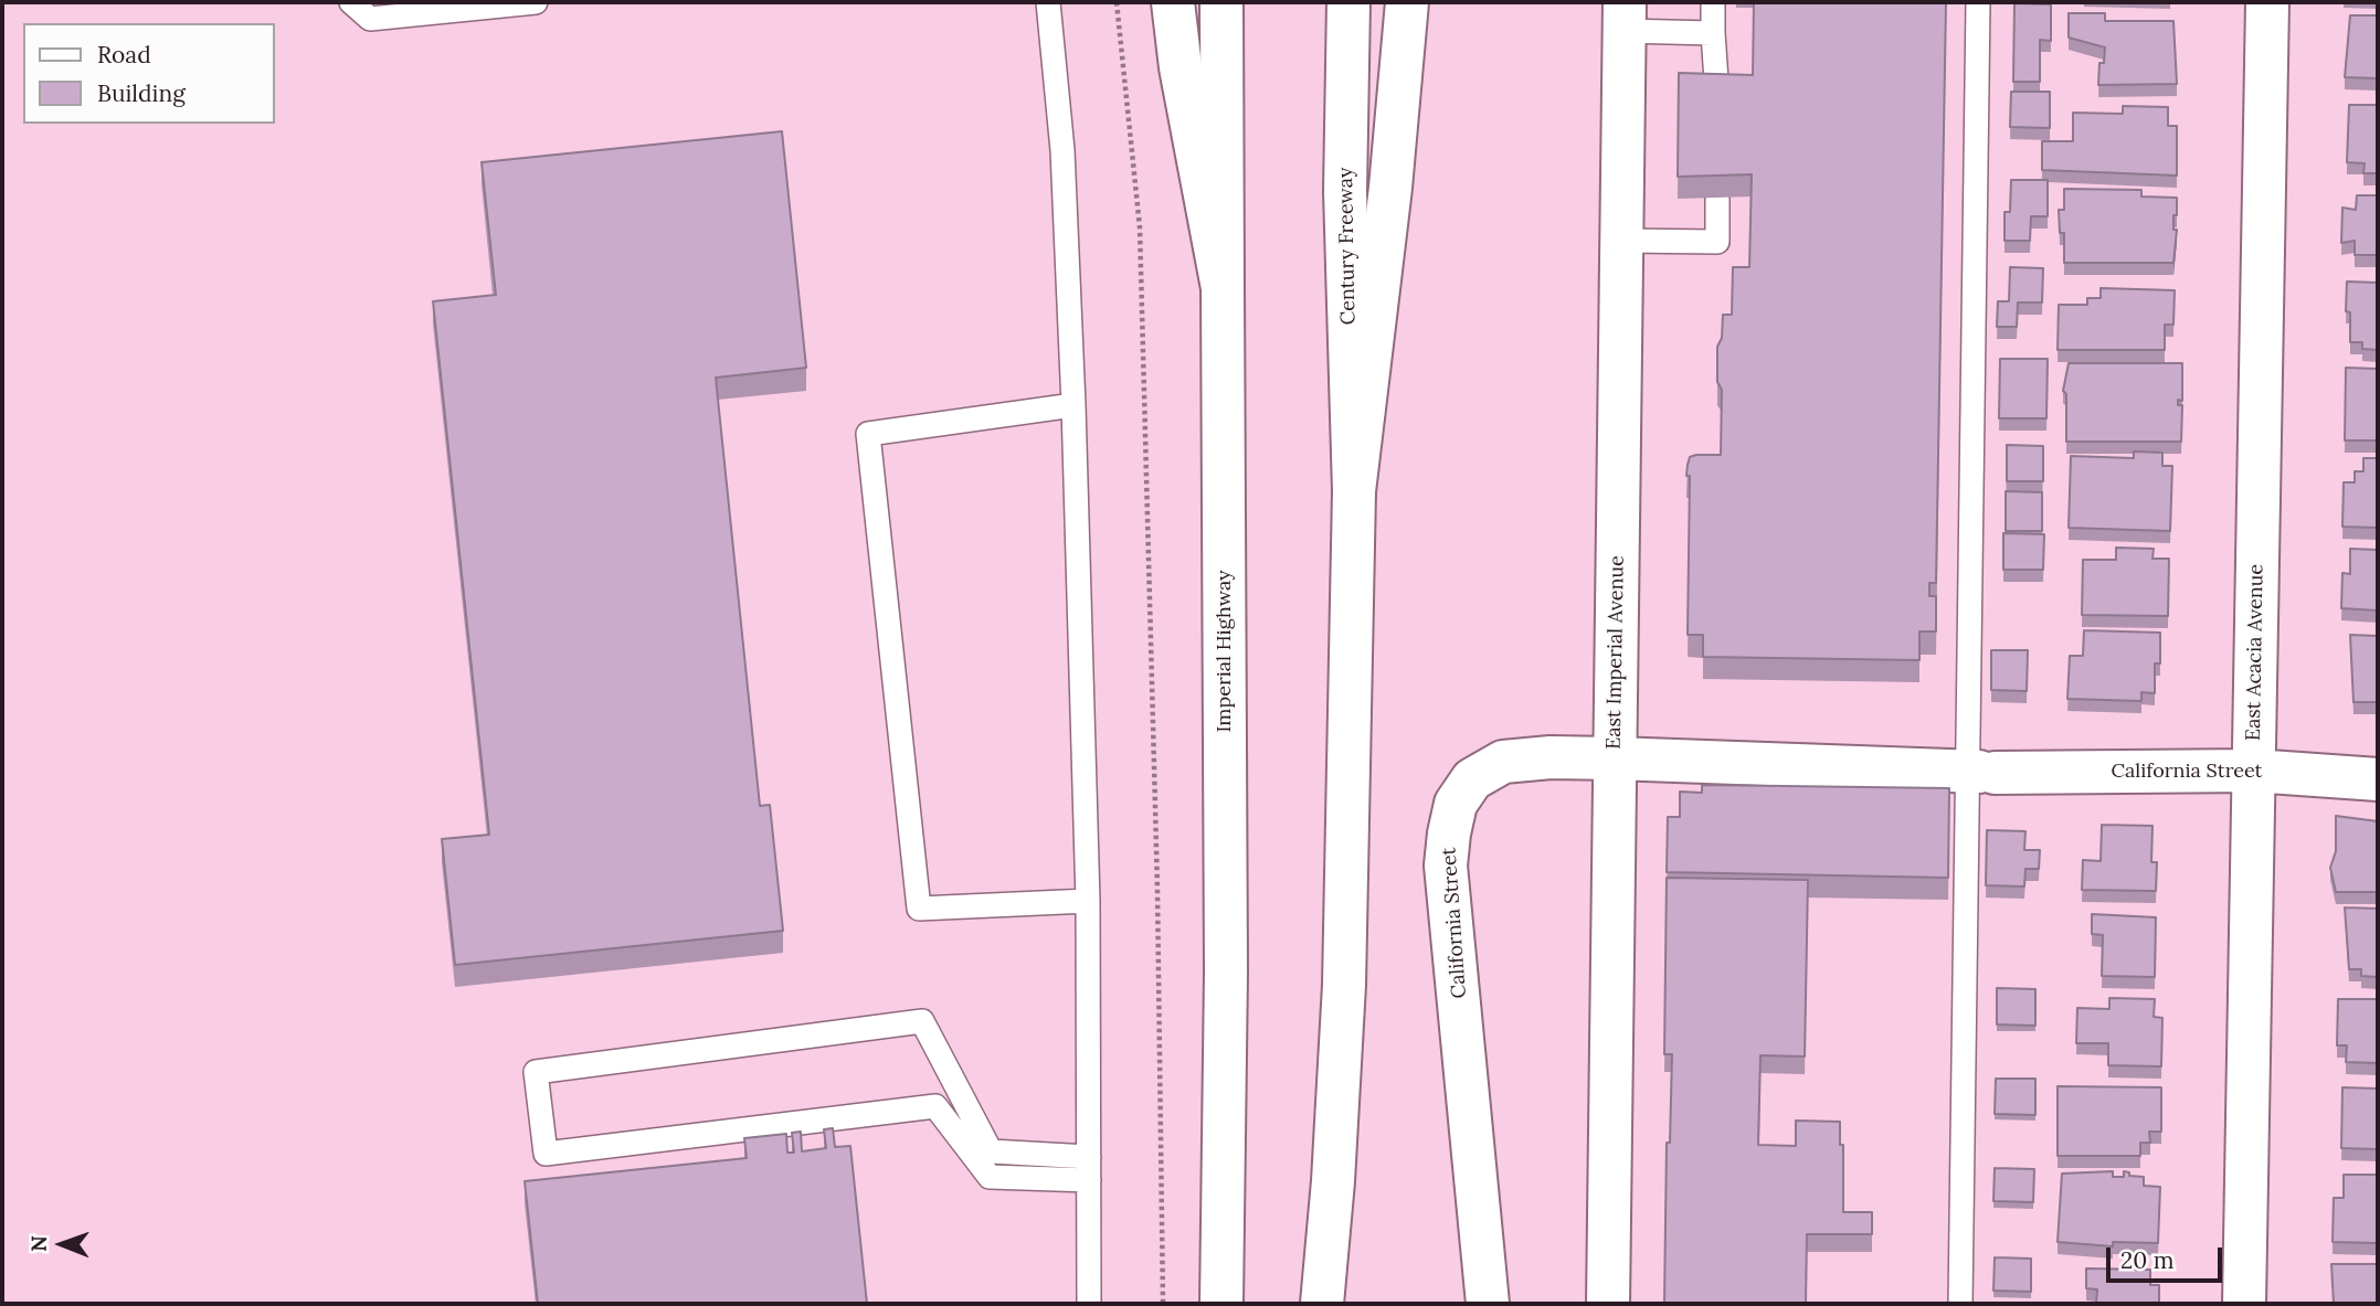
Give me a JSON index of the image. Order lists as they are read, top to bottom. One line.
{"streets":{"main road":["Century Freeway","Imperial Highway","East Imperial Avenue","East Acacia Avenue","California Street"]},"crossings":[["East Imperial Avenue","California Street"],["East Acacia Avenue","California Street"]],"legend":["Road","Building"],"scale_bar":"20 m","north":"left"}
